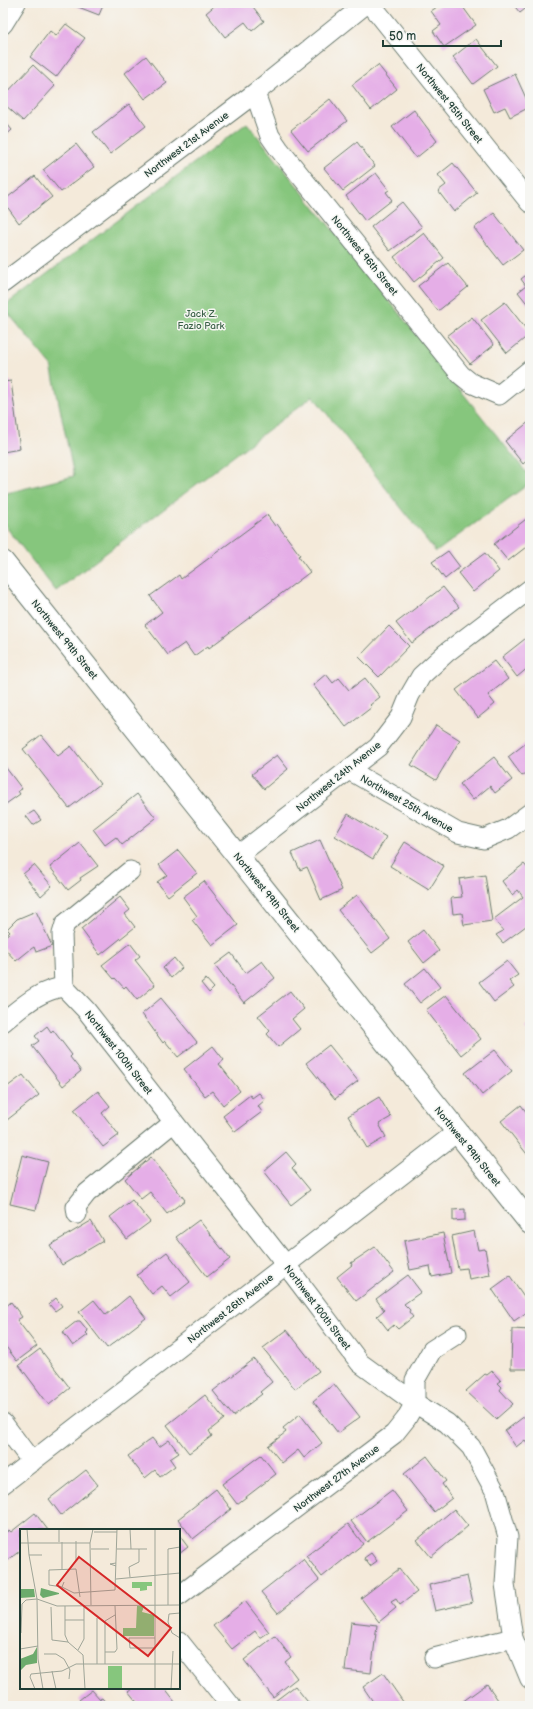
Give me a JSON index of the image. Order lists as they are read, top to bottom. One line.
{"streets":{"main road":["Northwest 99th Street"],"street":["Northwest 95th Street","Northwest 21st Avenue","Northwest 96th Street","Northwest 24th Avenue","Northwest 25th Avenue","Northwest 100th Street","Northwest 26th Avenue","Northwest 27th Avenue"]},"crossings":[["Northwest 95th Street","Northwest 21st Avenue"],["Northwest 21st Avenue","Northwest 96th Street"],["Northwest 99th Street","Northwest 24th Avenue"],["Northwest 99th Street","Northwest 26th Avenue"],["Northwest 24th Avenue","Northwest 25th Avenue"],["Northwest 100th Street","Northwest 26th Avenue"],["Northwest 100th Street","Northwest 27th Avenue"]],"parks":["Jack Z. Fazio Park"],"scale_bar":"50 m"}
